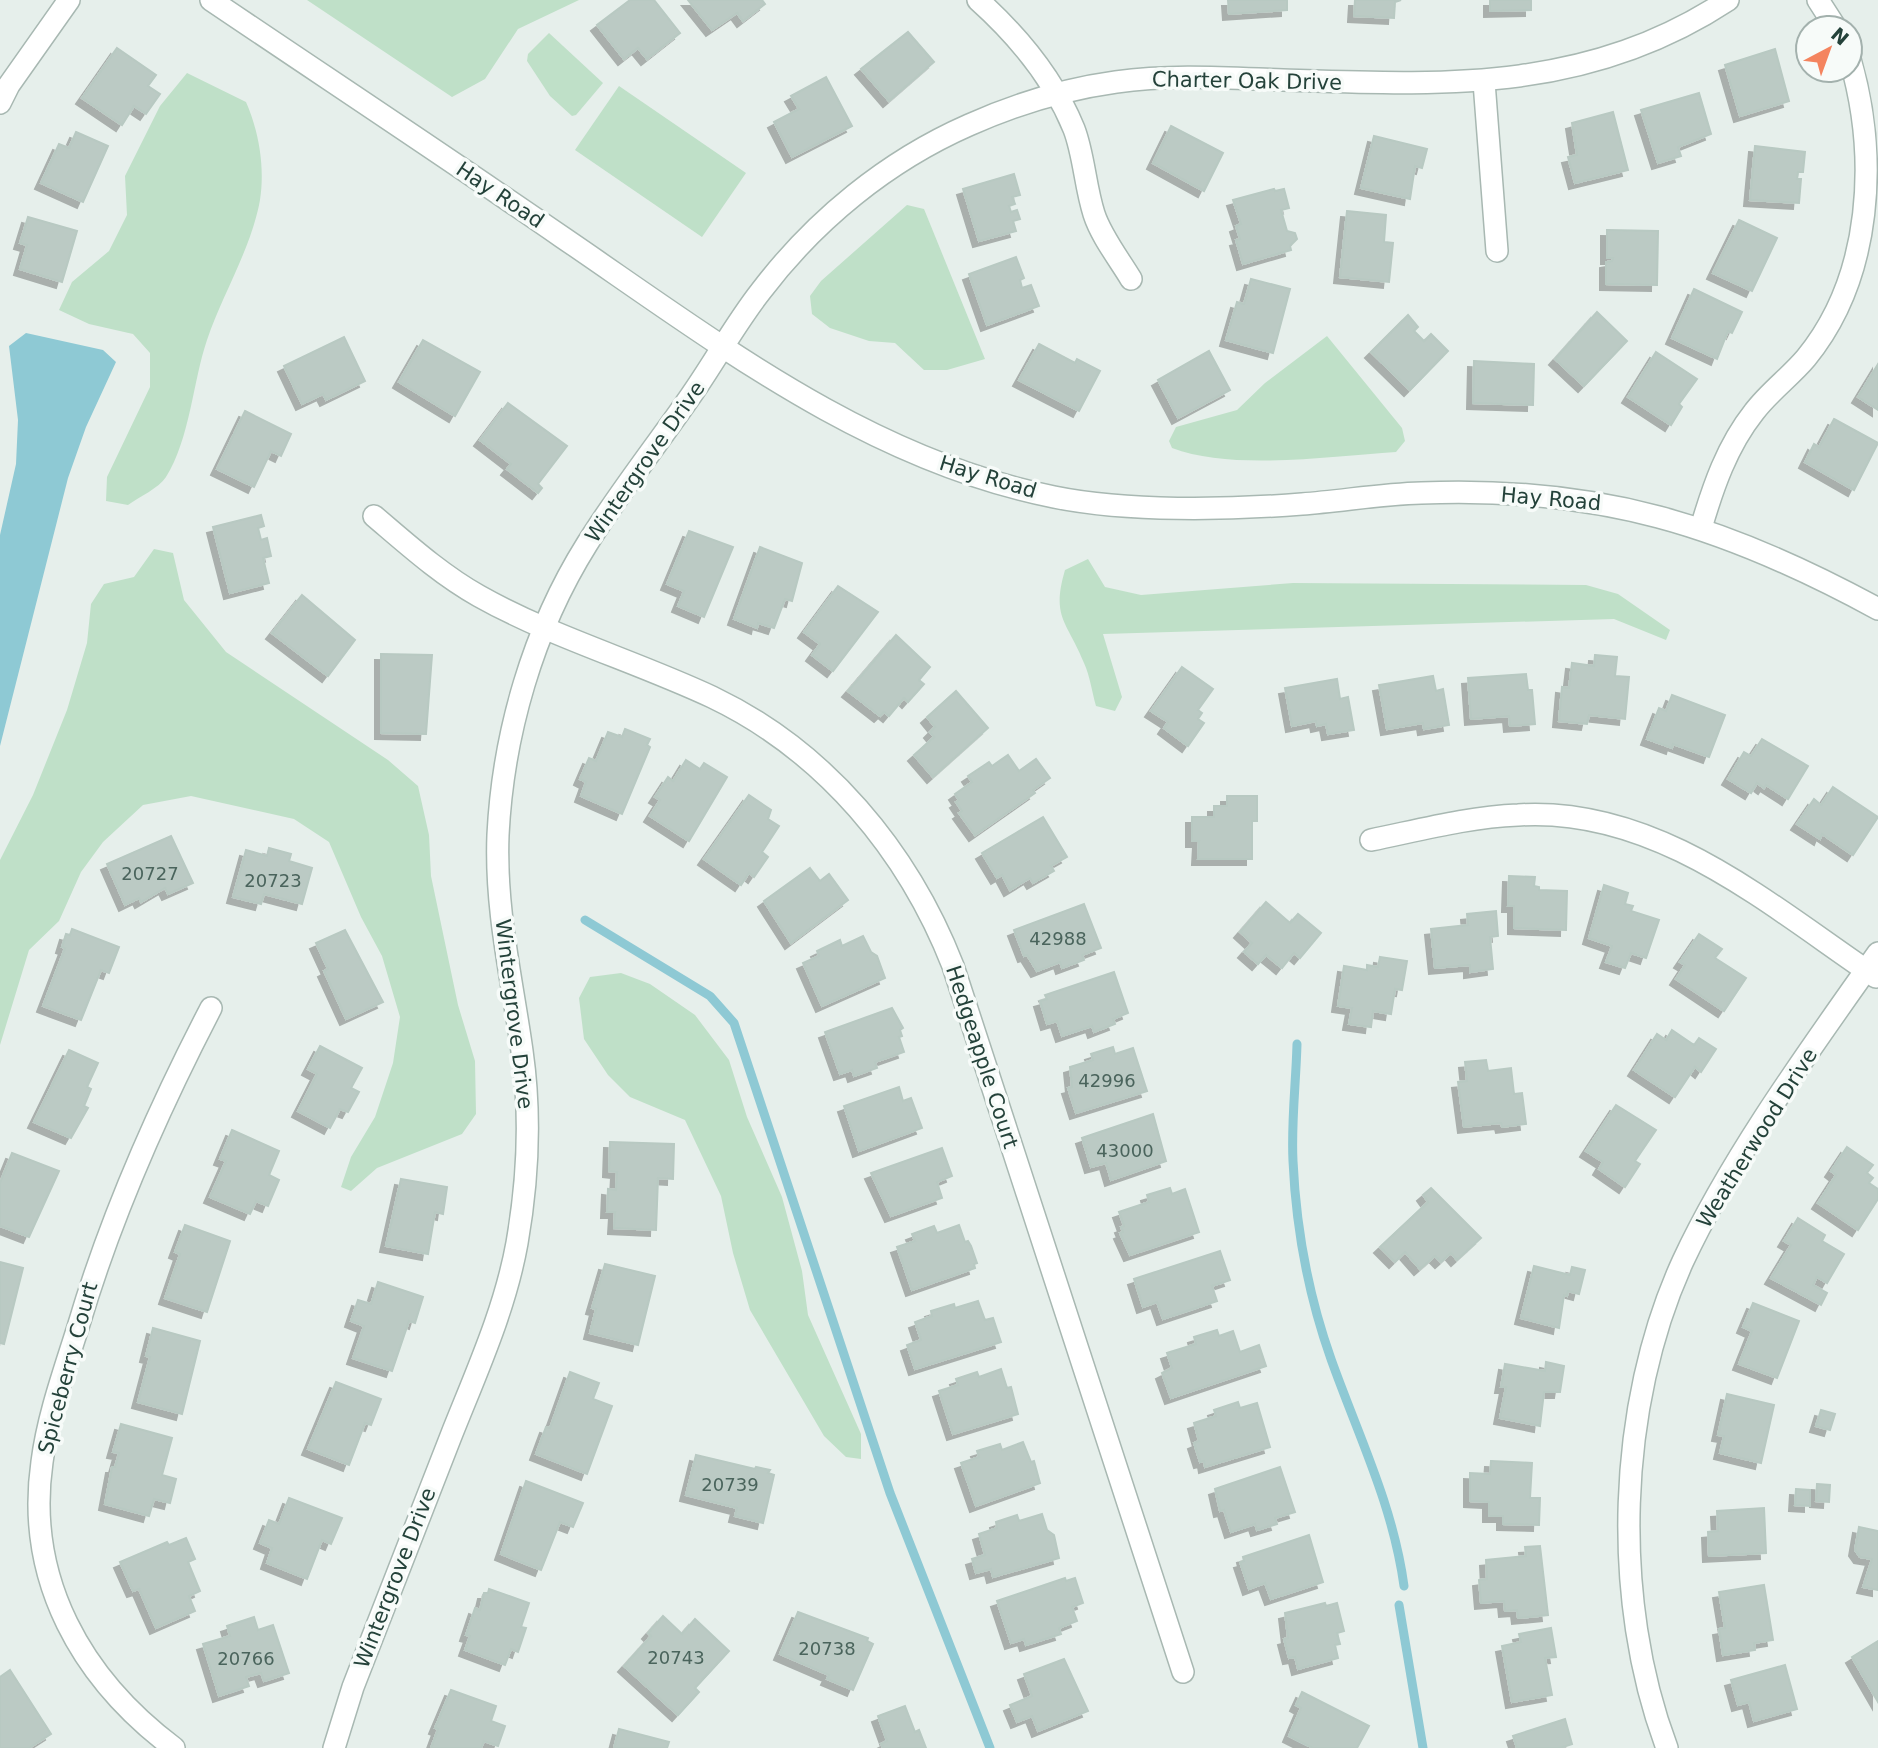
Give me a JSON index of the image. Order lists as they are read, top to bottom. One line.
{"streets":{"street":["Charter Oak Drive","Hay Road","Wintergrove Drive","Hedgeapple Court","Weatherwood Drive","Spiceberry Court"]},"crossings":[["Charter Oak Drive","Hay Road"],["Charter Oak Drive","Wintergrove Drive"],["Hay Road","Wintergrove Drive"],["Wintergrove Drive","Hedgeapple Court"]],"house_numbers":["20727","20723","42988","42996","43000","20739","20738","20743","20766"],"north":"top right"}
